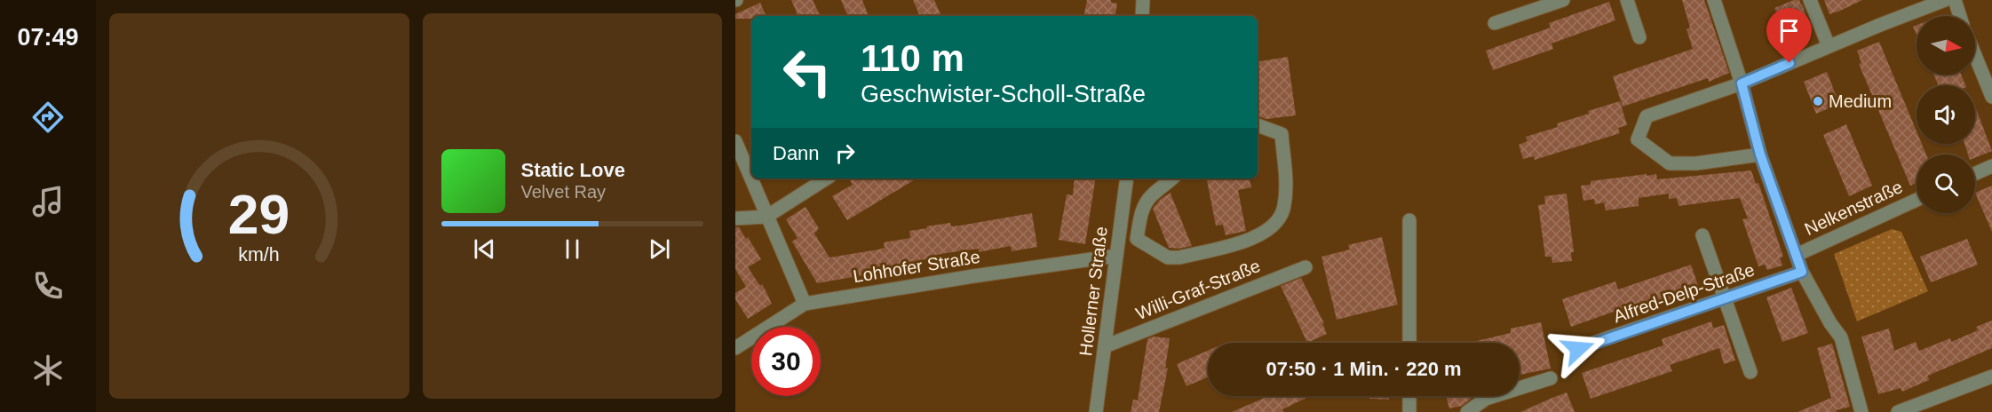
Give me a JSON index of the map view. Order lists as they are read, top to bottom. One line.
{"streets":{"street":["Nelkenstraße","Lohhofer Straße","Willi-Graf-Straße","Hollerner Straße","Alfred-Delp-Straße"]},"crossings":[["Lohhofer Straße","Hollerner Straße"],["Willi-Graf-Straße","Hollerner Straße"]],"places":["Medium"],"north":"right","page":{"tabs":"07:49","turn":["110 m","Geschwister-Scholl-Straße"],"then":"Dann","song":["Static Love","Velvet Ray"],"limit":"30","trip":"07:50 · 1 Min. · 220 m","gauge":["29","km/h"]}}
